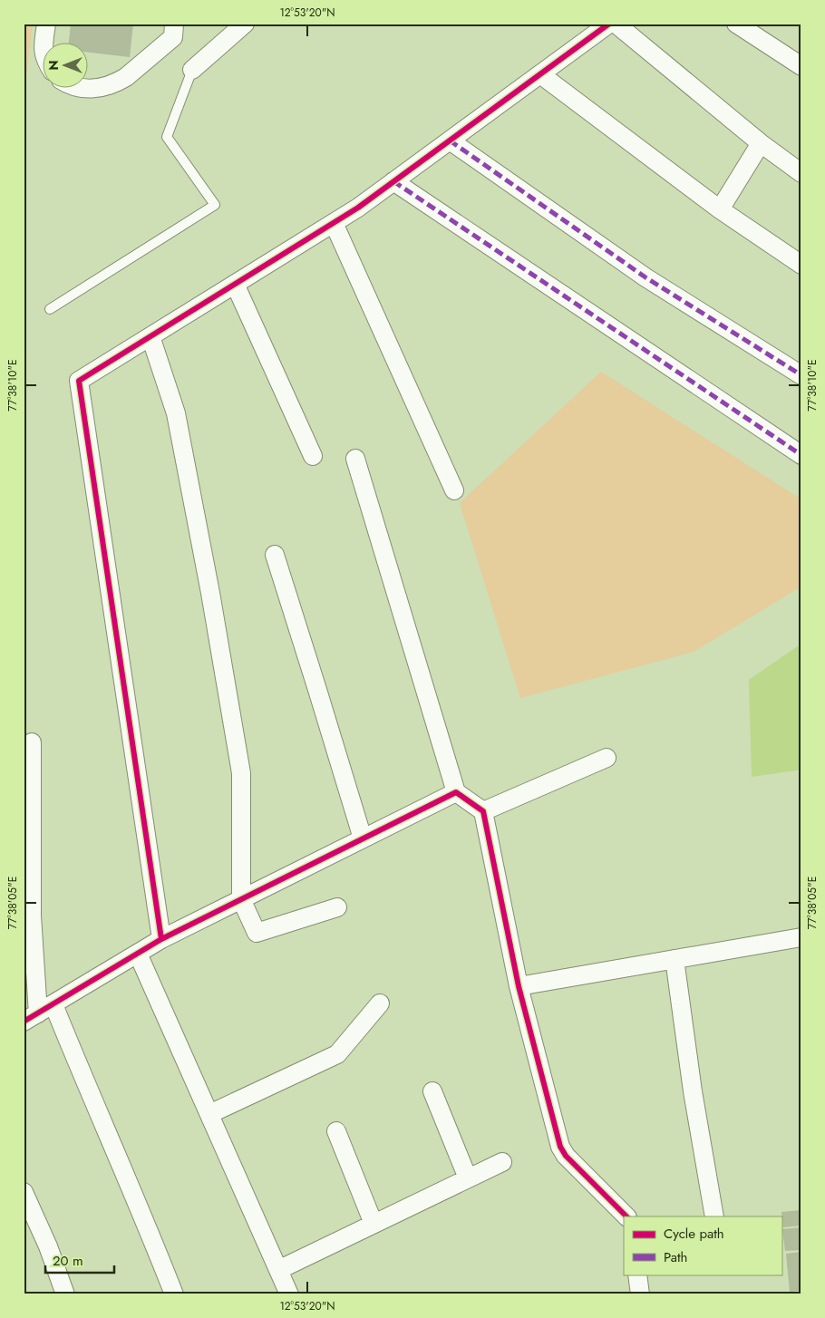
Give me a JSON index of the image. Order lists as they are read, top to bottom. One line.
{"legend":["Cycle path","Path"],"scale_bar":"20 m","north":"left","coordinates":["12°53'20\"N","77°38'10\"E","77°38'05\"E"]}
